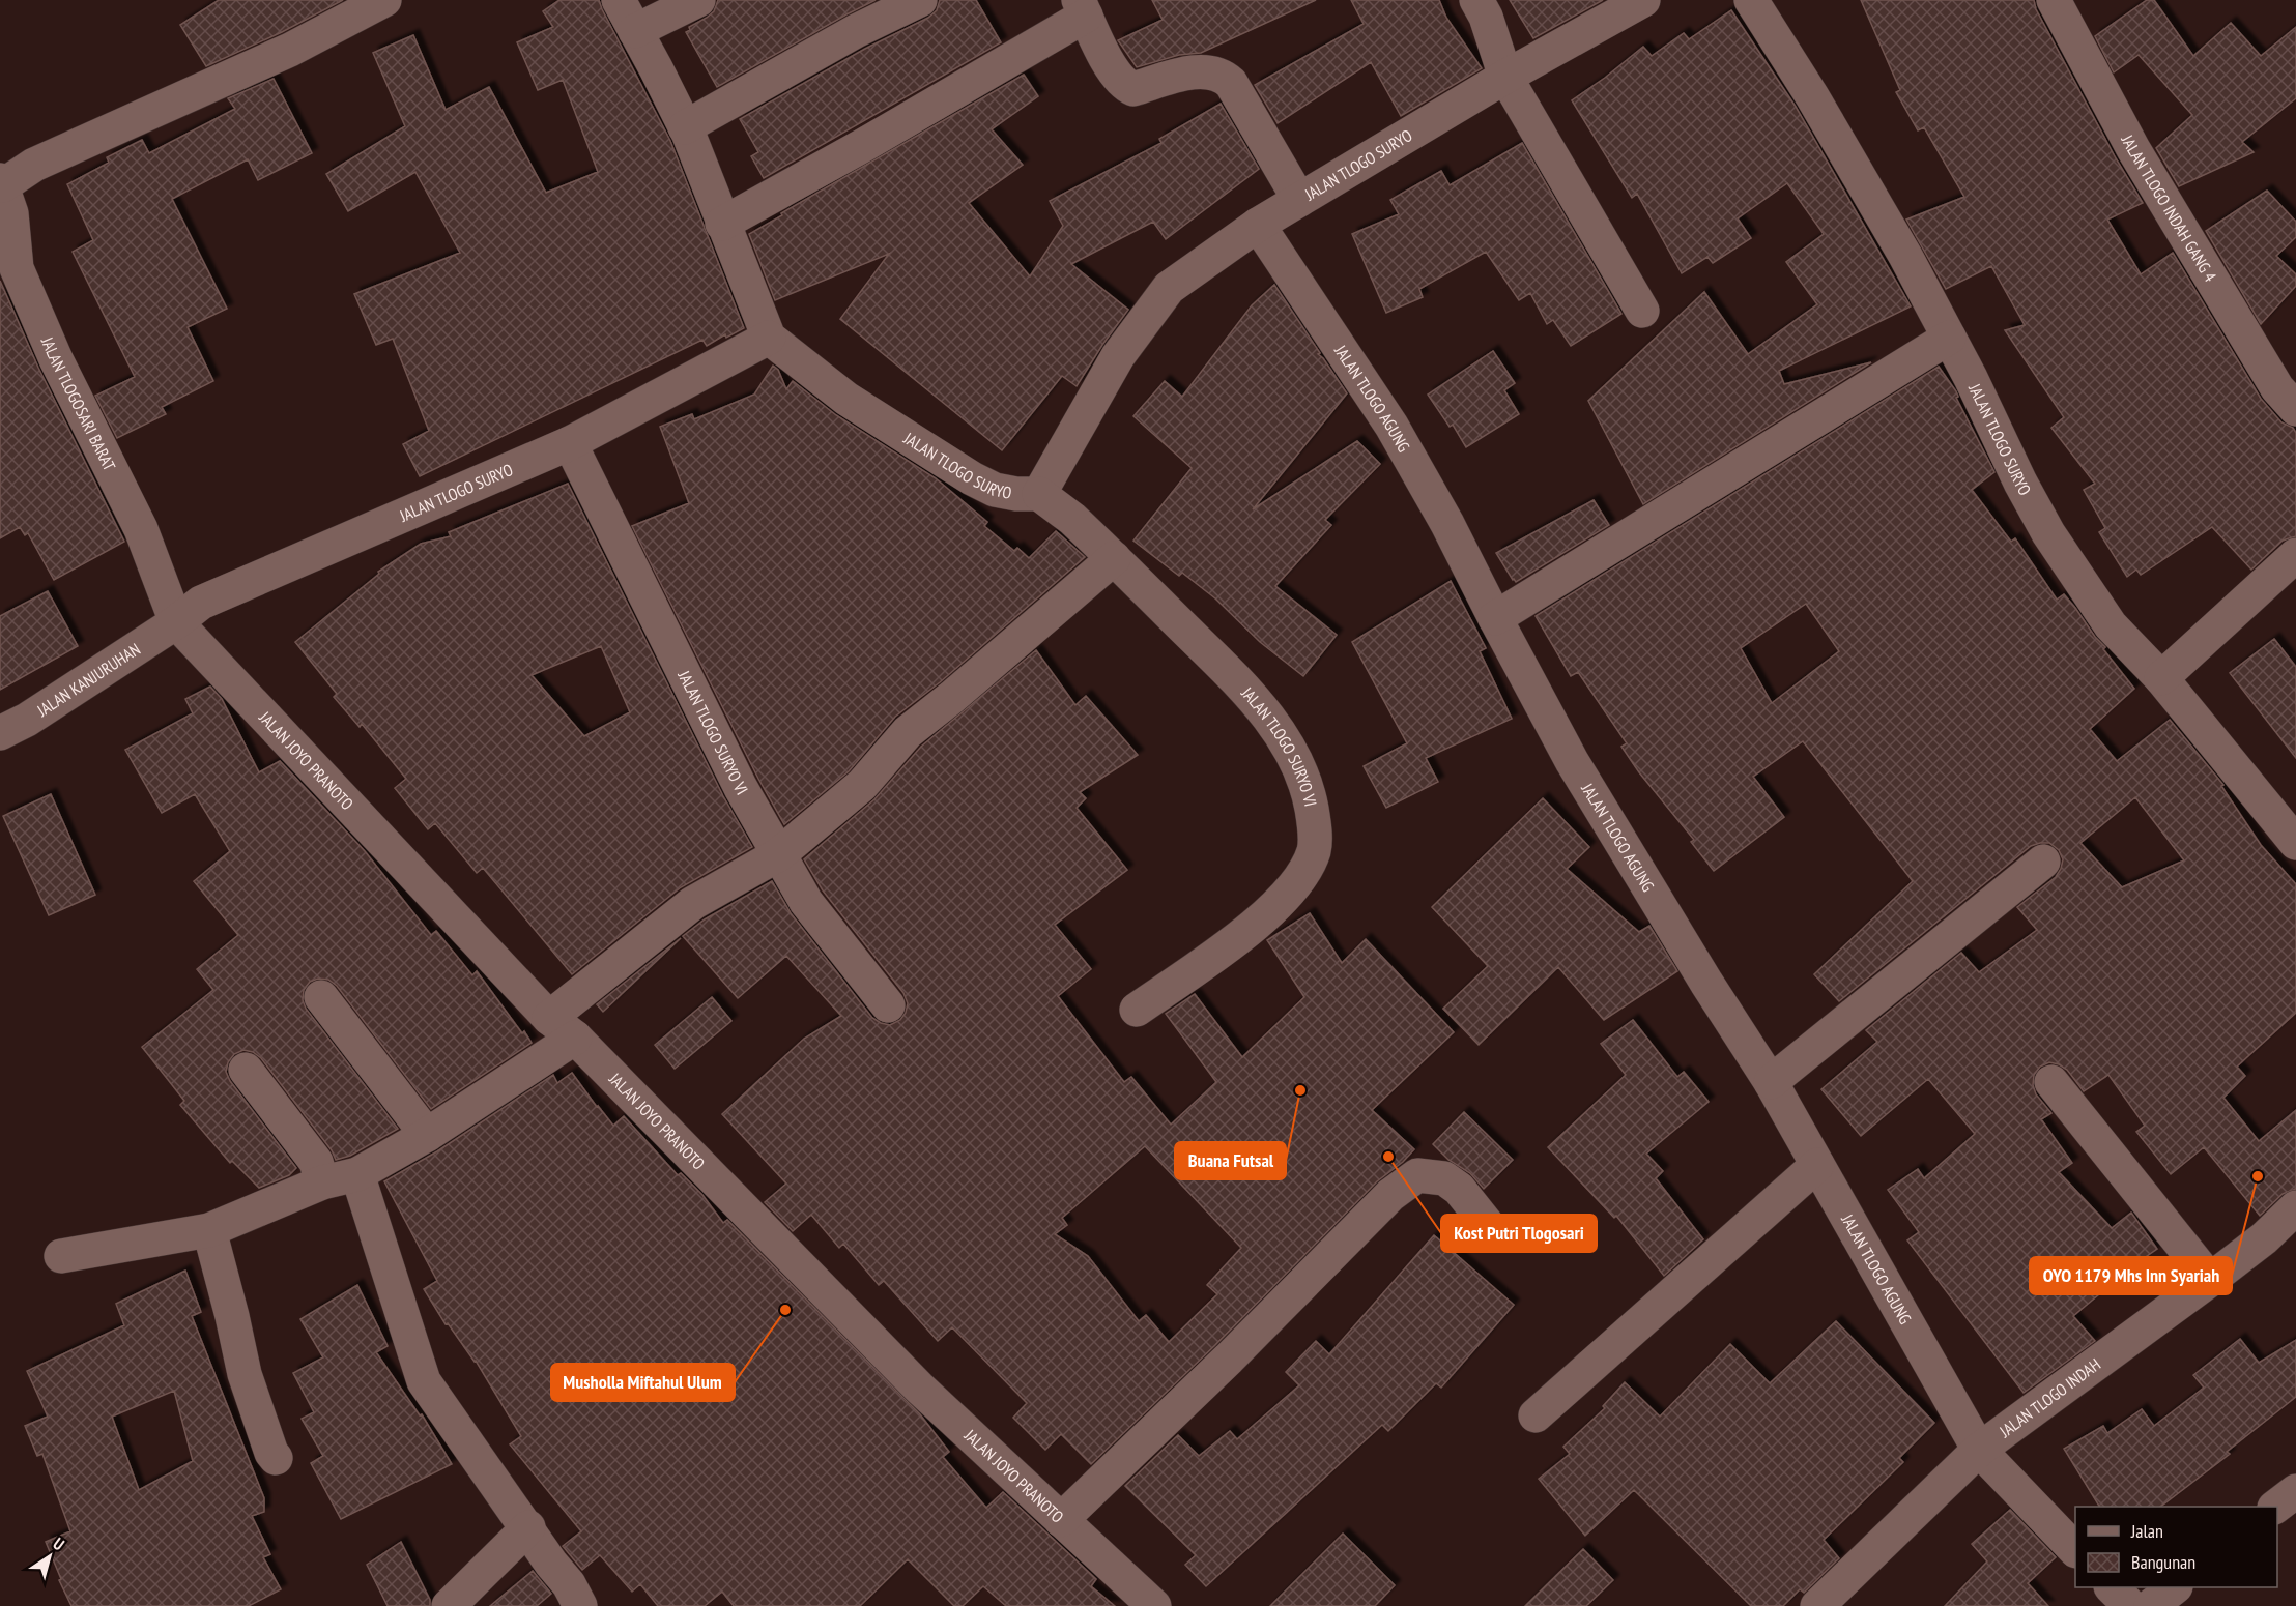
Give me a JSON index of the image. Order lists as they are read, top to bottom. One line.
{"streets":{"street":["JALAN TLOGO SURYO","JALAN TLOGO INDAH GANG 4","JALAN TLOGO AGUNG","JALAN TLOGOSARI BARAT","JALAN KANJURUHAN","JALAN TLOGO SURYO VI","JALAN JOYO PRANOTO","JALAN TLOGO INDAH"]},"crossings":[["JALAN TLOGO SURYO","JALAN TLOGO AGUNG"],["JALAN TLOGO SURYO","JALAN TLOGOSARI BARAT"],["JALAN TLOGO SURYO","JALAN KANJURUHAN"],["JALAN TLOGO SURYO","JALAN TLOGO SURYO VI"],["JALAN TLOGO SURYO","JALAN JOYO PRANOTO"],["JALAN TLOGO AGUNG","JALAN TLOGO INDAH"],["JALAN TLOGOSARI BARAT","JALAN KANJURUHAN"],["JALAN TLOGOSARI BARAT","JALAN JOYO PRANOTO"],["JALAN KANJURUHAN","JALAN JOYO PRANOTO"]],"places":["Buana Futsal","Kost Putri Tlogosari","OYO 1179 Mhs Inn Syariah","Musholla Miftahul Ulum"],"legend":["Jalan","Bangunan"],"north":"top right"}
